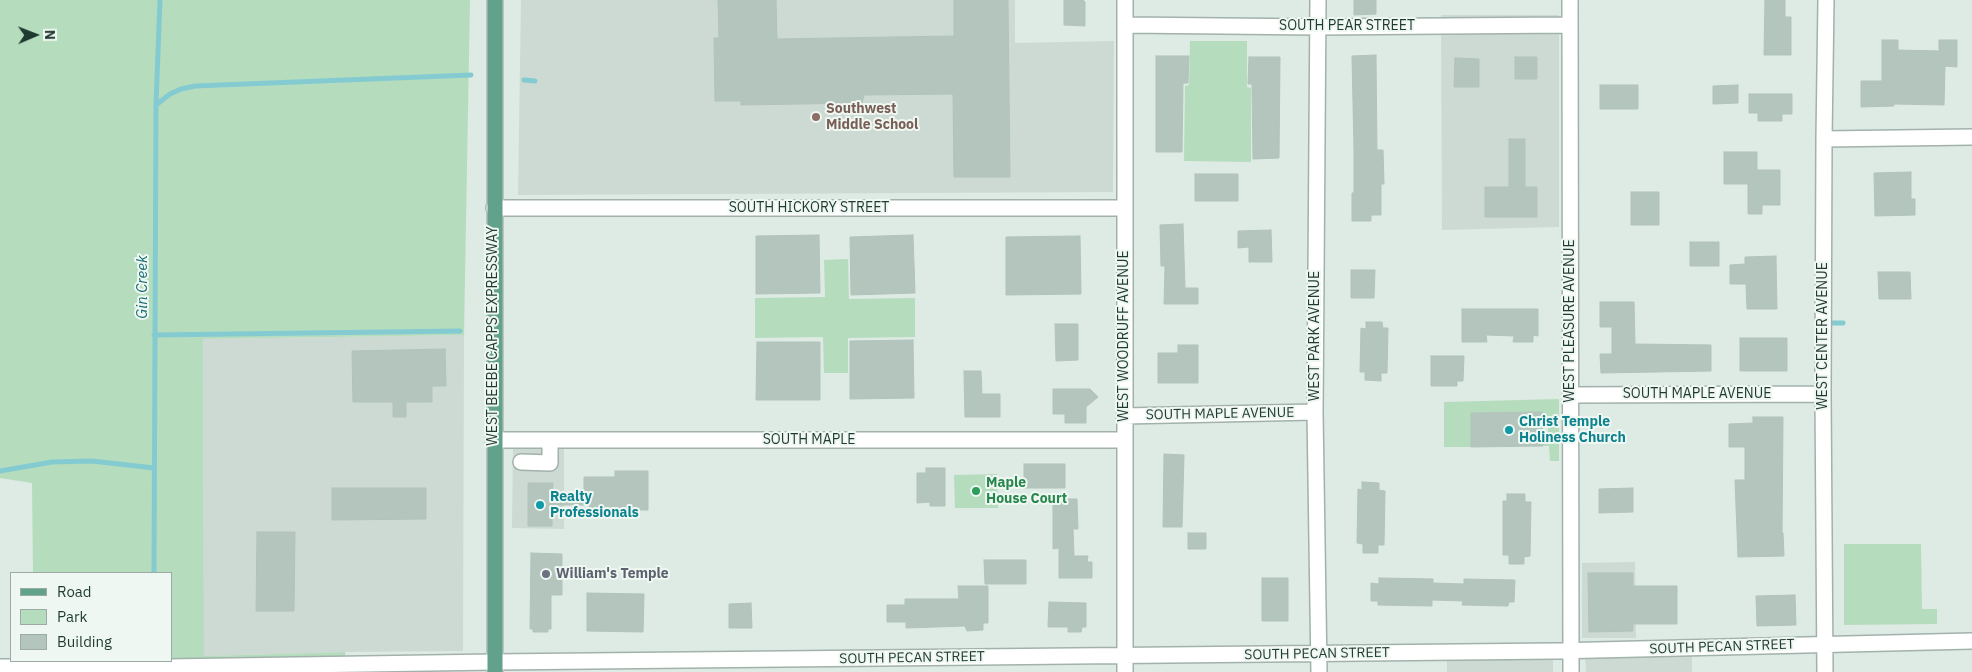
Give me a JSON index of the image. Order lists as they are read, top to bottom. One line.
{"streets":{"main road":["WEST BEEBE CAPPS EXPRESSWAY"],"street":["SOUTH PEAR STREET","SOUTH HICKORY STREET","WEST PLEASURE AVENUE","WEST WOODRUFF AVENUE","WEST PARK AVENUE","WEST CENTER AVENUE","SOUTH MAPLE AVENUE","SOUTH MAPLE","SOUTH PECAN STREET"]},"crossings":[["SOUTH PEAR STREET","WEST PLEASURE AVENUE"],["SOUTH PEAR STREET","WEST WOODRUFF AVENUE"],["SOUTH PEAR STREET","WEST PARK AVENUE"],["SOUTH HICKORY STREET","WEST BEEBE CAPPS EXPRESSWAY"],["SOUTH HICKORY STREET","WEST WOODRUFF AVENUE"],["WEST PLEASURE AVENUE","SOUTH MAPLE AVENUE"],["WEST PLEASURE AVENUE","SOUTH PECAN STREET"],["WEST BEEBE CAPPS EXPRESSWAY","SOUTH MAPLE"],["WEST BEEBE CAPPS EXPRESSWAY","SOUTH PECAN STREET"],["WEST WOODRUFF AVENUE","SOUTH MAPLE AVENUE"],["WEST WOODRUFF AVENUE","SOUTH MAPLE"],["WEST WOODRUFF AVENUE","SOUTH PECAN STREET"],["WEST PARK AVENUE","SOUTH MAPLE AVENUE"],["WEST PARK AVENUE","SOUTH PECAN STREET"],["WEST CENTER AVENUE","SOUTH MAPLE AVENUE"],["WEST CENTER AVENUE","SOUTH PECAN STREET"]],"water":["Gin Creek"],"places":["Southwest Middle School","Christ Temple Holiness Church","Maple House Court","Realty Professionals","William's Temple"],"legend":["Road","Park","Building"],"north":"right"}
